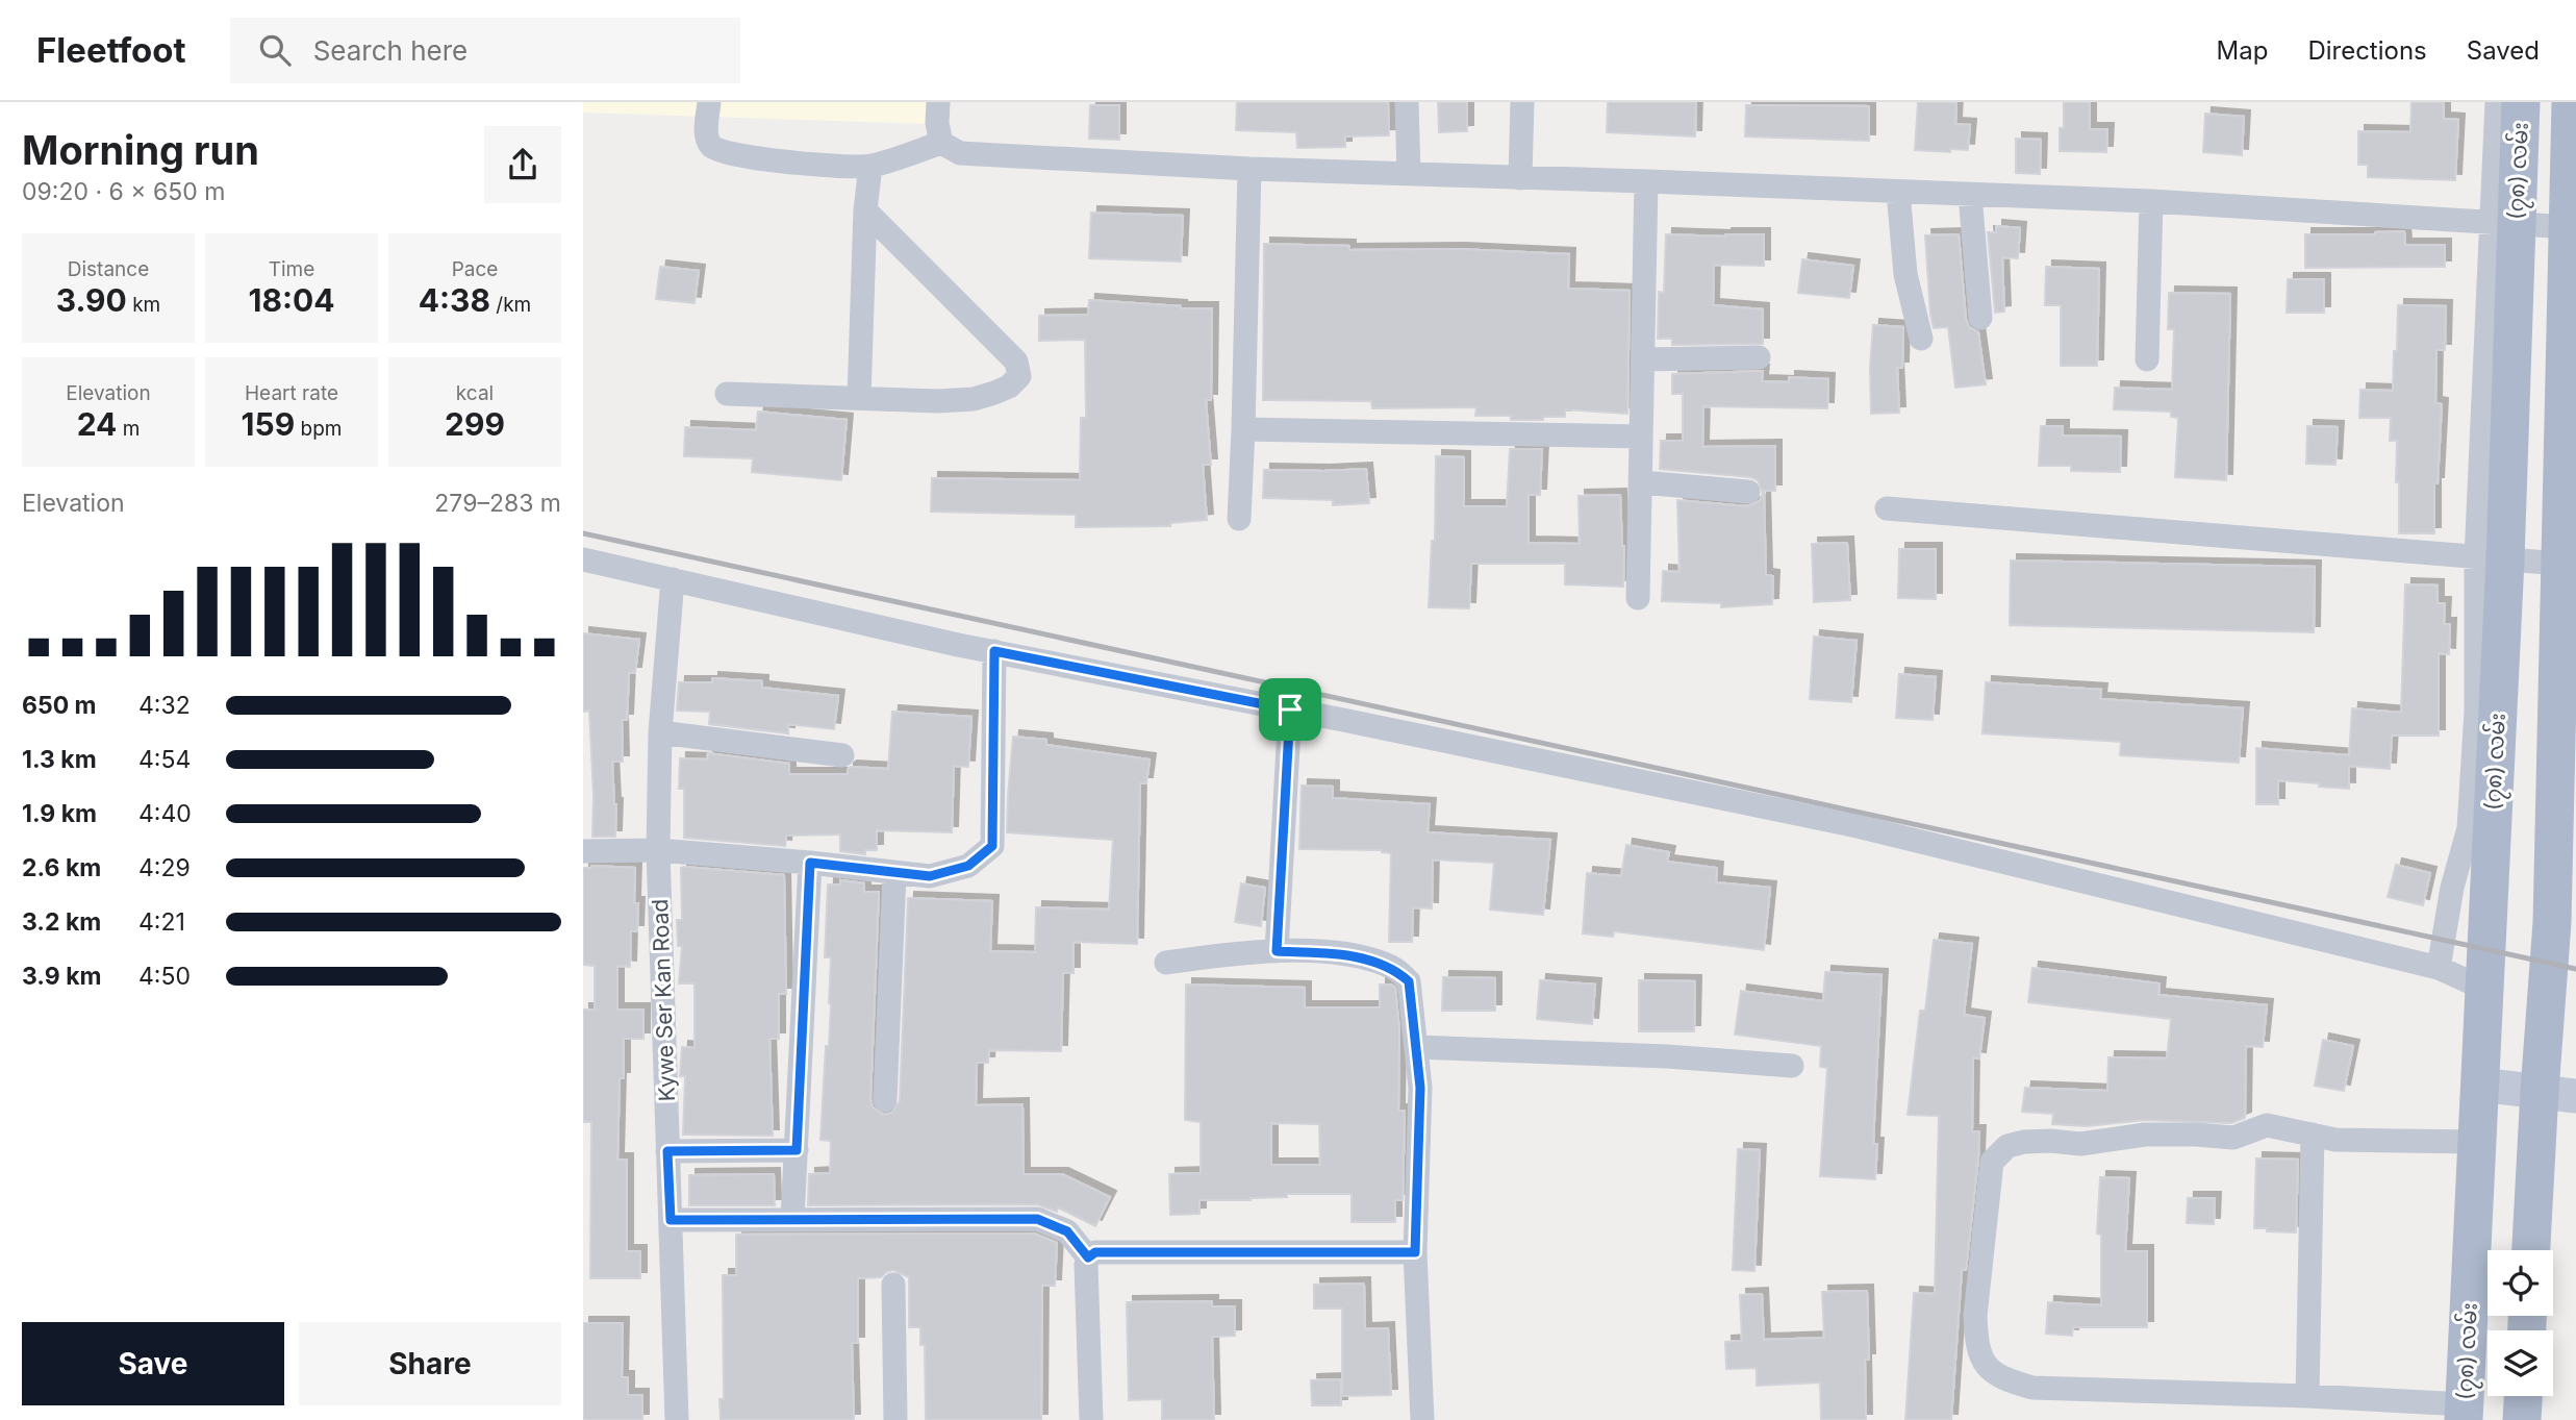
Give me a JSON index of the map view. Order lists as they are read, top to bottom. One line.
{"streets":{"main road":["(၇၈) လမ်း"],"street":["Kywe Ser Kan Road"]},"page":{"header":"Fleetfoot","search":"Search here","nav":["Map","Directions","Saved"],"heading":["Morning run","09:20 · 6 × 650 m"],"stats":[["Distance","3.90 km"],["Time","18:04"],["Pace","4:38 /km"],["Elevation","24 m"],["Heart rate","159 bpm"],["kcal","299"]],"chart":["Elevation","279–283 m"],"list":[{"name":"650 m","note":"4:32"},{"name":"1.3 km","note":"4:54"},{"name":"1.9 km","note":"4:40"},{"name":"2.6 km","note":"4:29"},{"name":"3.2 km","note":"4:21"},{"name":"3.9 km","note":"4:50"}],"buttons":["Save","Share"]}}
